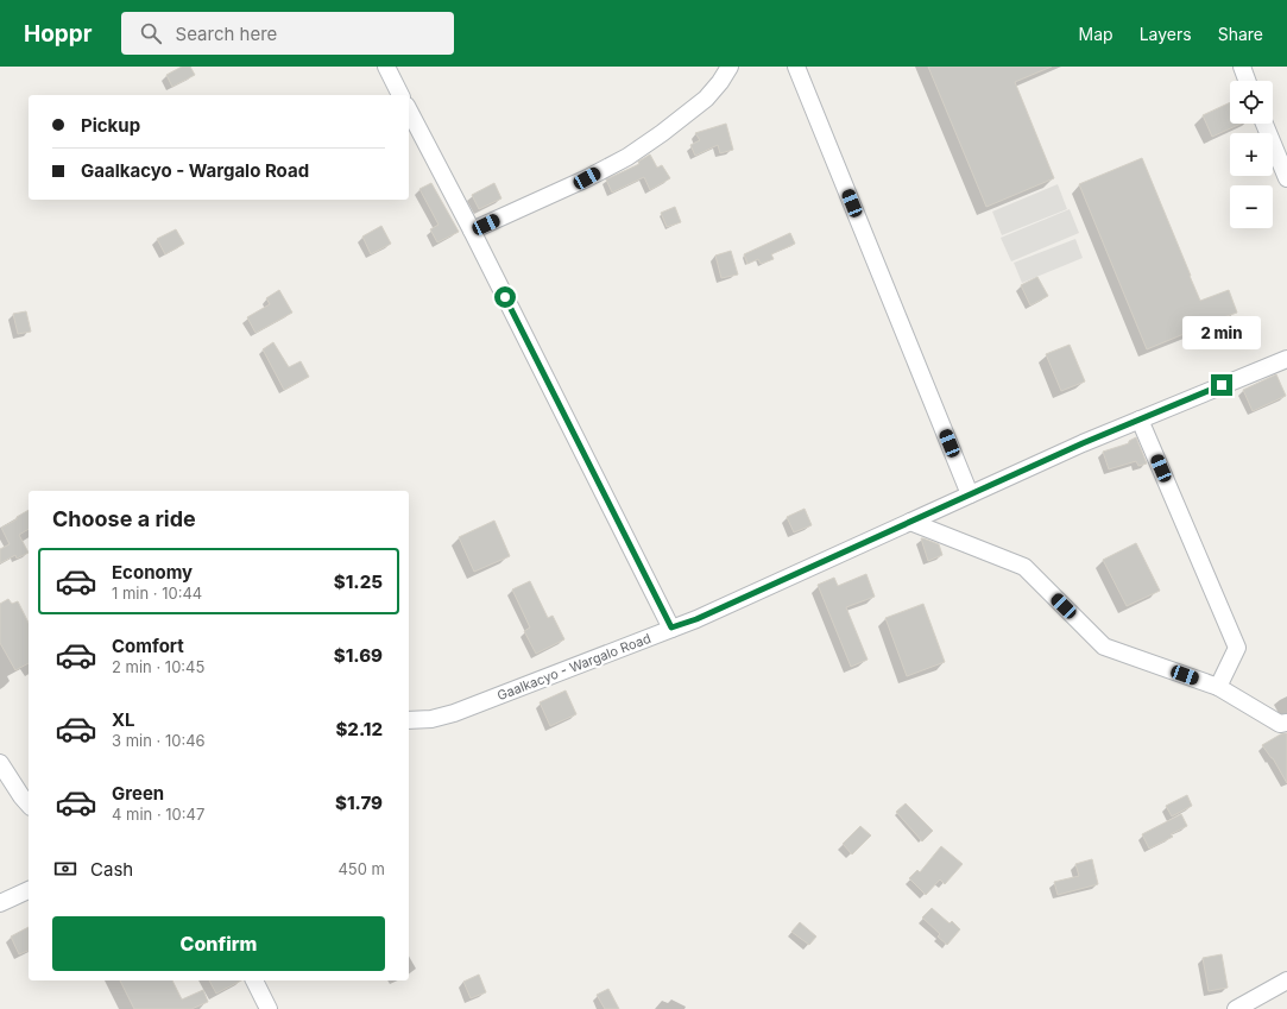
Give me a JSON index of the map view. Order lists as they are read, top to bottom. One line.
{"streets":{"street":["Gaalkacyo - Wargalo Road"]},"page":{"header":"Hoppr","search":"Search here","nav":["Map","Layers","Share"],"map_buttons":["+","−"],"banner":["Pickup","Gaalkacyo - Wargalo Road"],"bubble":"2 min","heading":"Choose a ride","list":[{"name":"Economy","note":"1 min · 10:44","value":"$1.25"},{"name":"Comfort","note":"2 min · 10:45","value":"$1.69"},{"name":"XL","note":"3 min · 10:46","value":"$2.12"},{"name":"Green","note":"4 min · 10:47","value":"$1.79"}],"pay":["Cash","450 m"],"buttons":"Confirm"}}
